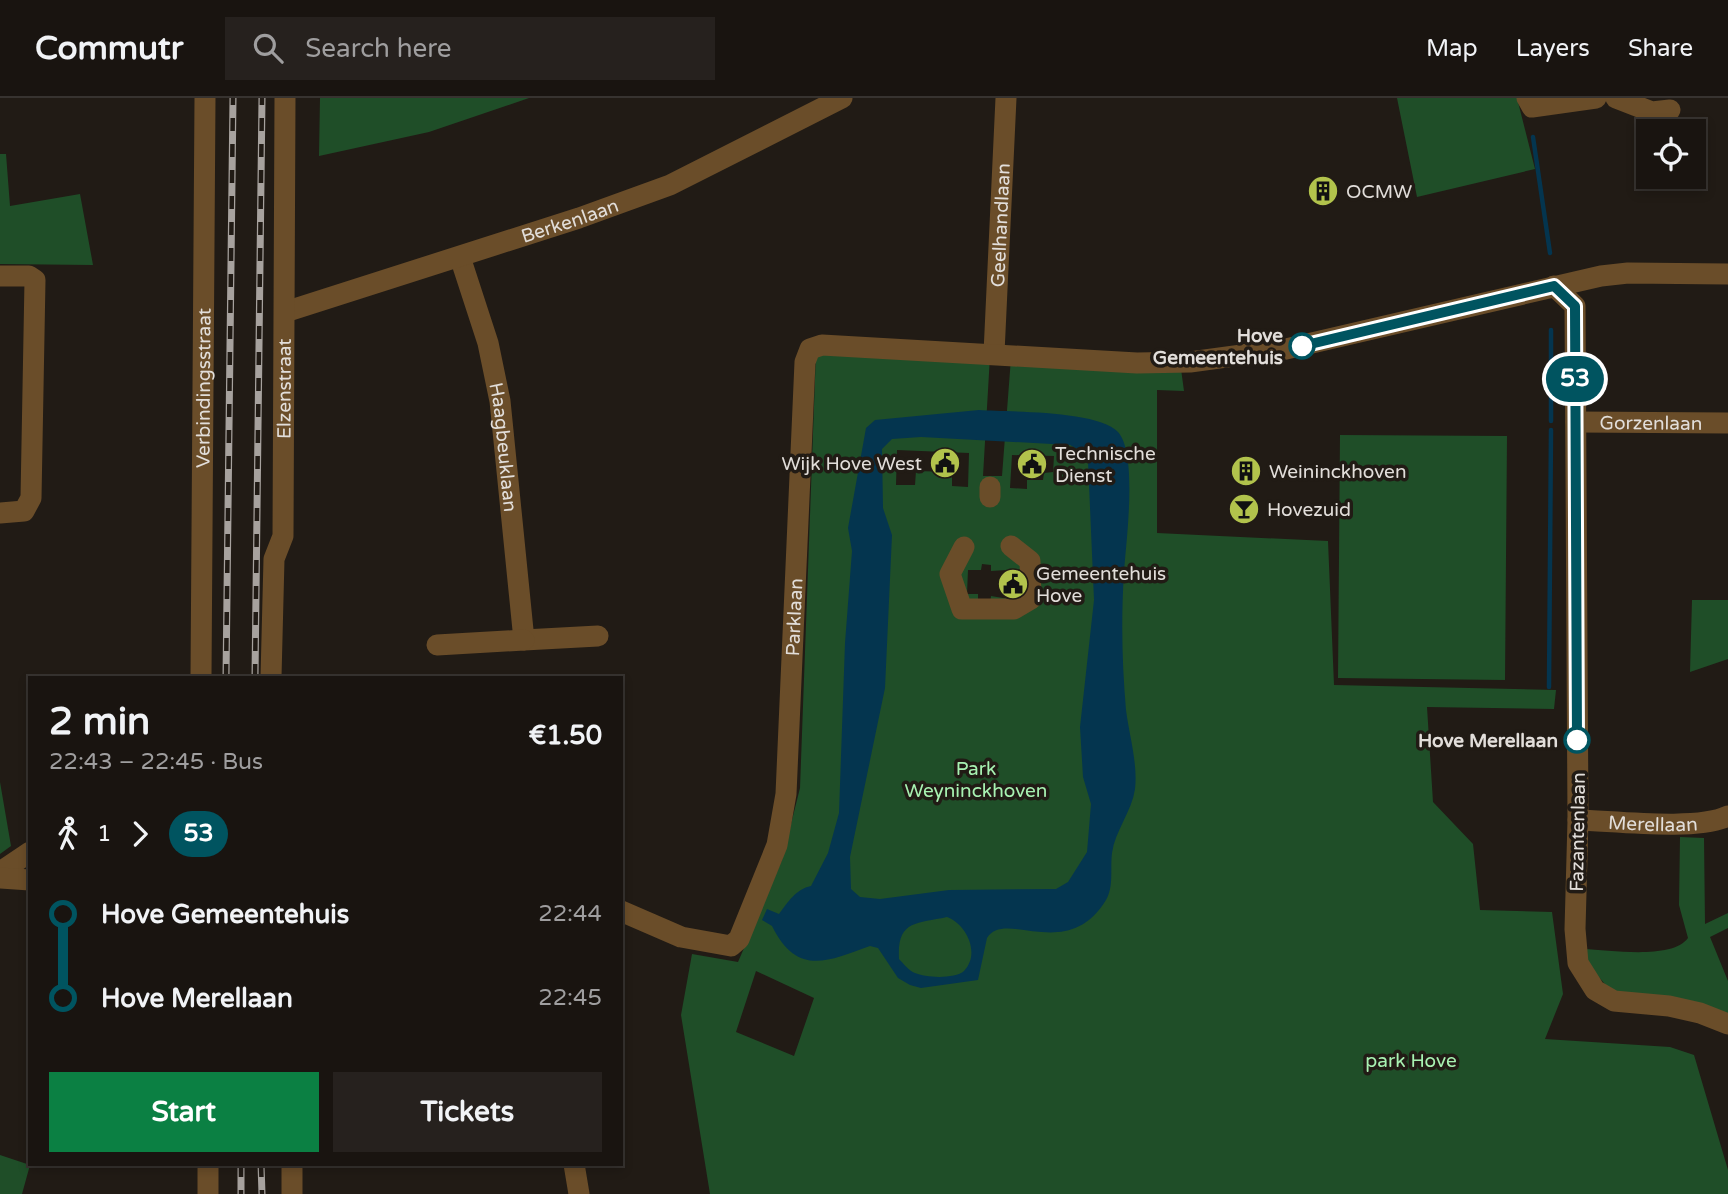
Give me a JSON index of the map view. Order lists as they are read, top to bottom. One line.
{"streets":{"street":["Berkenlaan","Geelhandlaan","Verbindingsstraat","Elzenstraat","Gorzenlaan","Haagbeuklaan","Parklaan","Merellaan","Fazantenlaan"]},"crossings":[["Berkenlaan","Elzenstraat"],["Berkenlaan","Haagbeuklaan"],["Geelhandlaan","Parklaan"],["Gorzenlaan","Fazantenlaan"],["Merellaan","Fazantenlaan"]],"parks":["Park Weyninckhoven","park Hove"],"places":{"building":["OCMW","Weininckhoven"],"other":["Hove Gemeentehuis","Hove Merellaan"],"public building":["Wijk Hove West","Technische Dienst","Gemeentehuis Hove"],"bar":["Hovezuid"]},"lines":["bus line 53"],"page":{"header":"Commutr","search":"Search here","nav":["Map","Layers","Share"],"on_map":"53","heading":["2 min","22:43 – 22:45 · Bus","€1.50"],"legs":["1","53"],"list":[{"name":"Hove Gemeentehuis","value":"22:44"},{"name":"Hove Merellaan","value":"22:45"}],"buttons":["Start","Tickets"]}}
